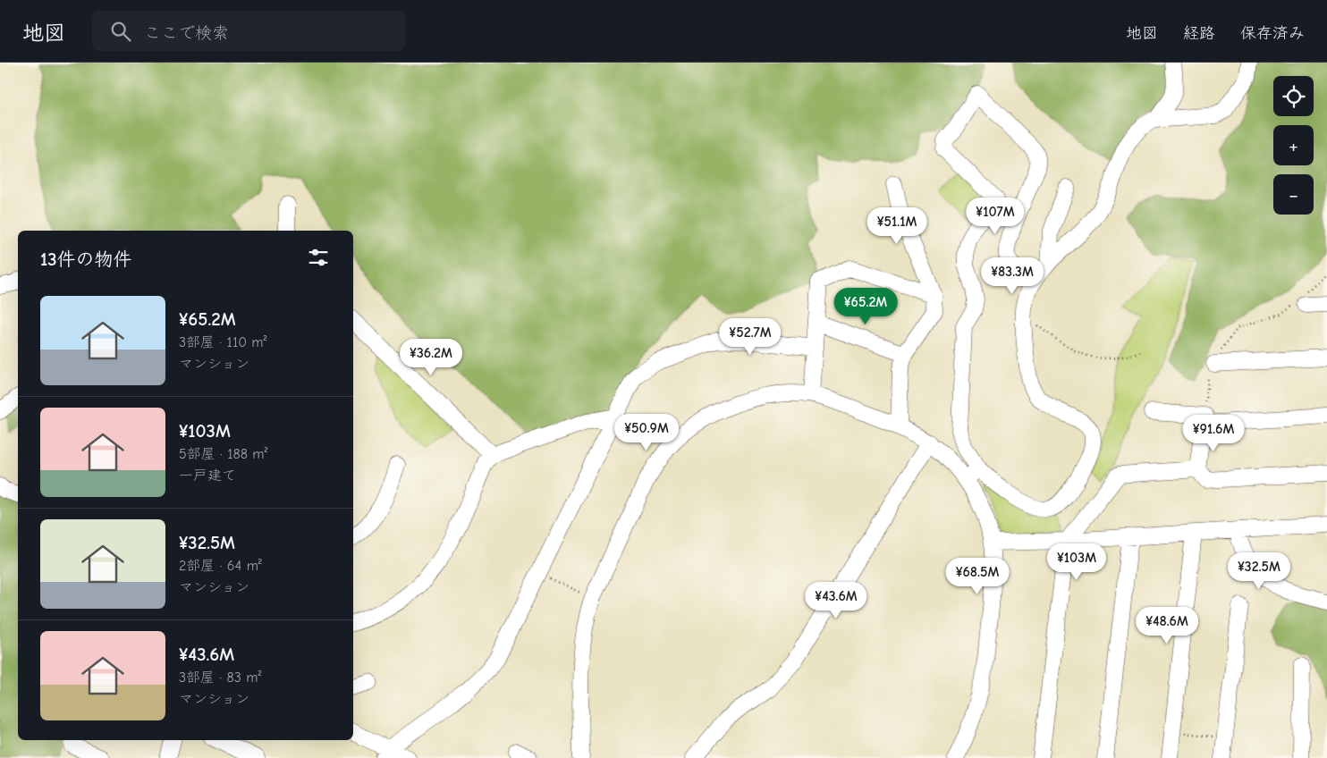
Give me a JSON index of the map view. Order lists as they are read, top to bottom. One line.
{"page":{"header":"地図","search":"ここで検索","nav":["地図","経路","保存済み"],"map_buttons":["+","−"],"price":["¥107M","¥51.1M","¥83.3M","¥65.2M","¥52.7M","¥36.2M","¥50.9M","¥91.6M","¥103M","¥32.5M","¥68.5M","¥43.6M","¥48.6M"],"heading":"13件の物件","list":[{"name":"¥65.2M","note":"3部屋 · 110 m² · マンション"},{"name":"¥103M","note":"5部屋 · 188 m² · 一戸建て"},{"name":"¥32.5M","note":"2部屋 · 64 m² · マンション"},{"name":"¥43.6M","note":"3部屋 · 83 m² · マンション"}]}}
